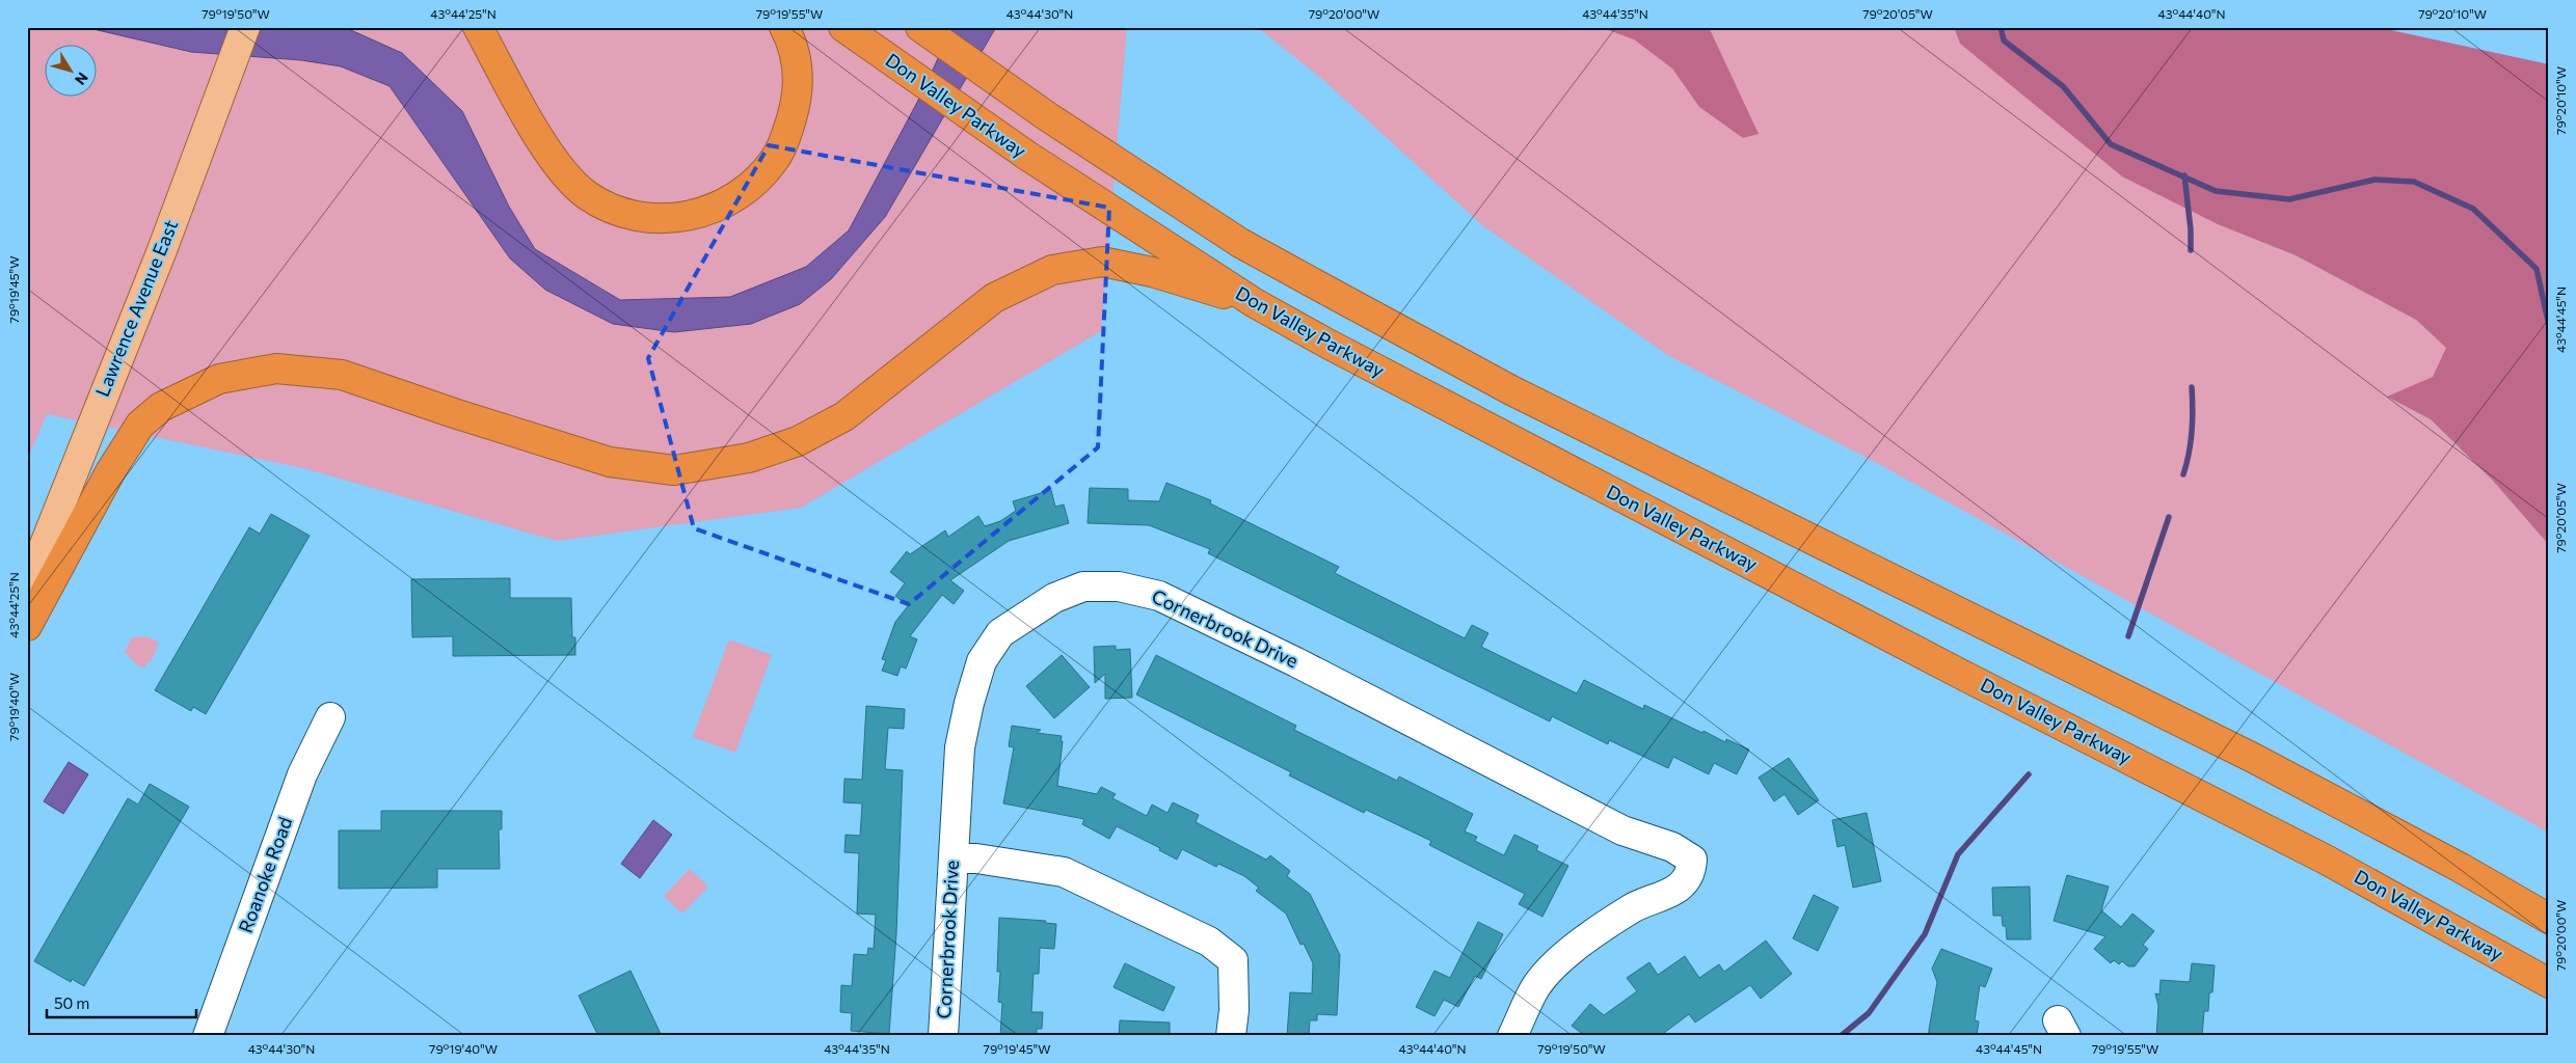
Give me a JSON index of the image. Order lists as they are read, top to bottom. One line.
{"streets":{"highway":["Don Valley Parkway"],"main road":["Lawrence Avenue East"],"street":["Cornerbrook Drive","Roanoke Road"]},"scale_bar":"50 m","north":"bottom right","coordinates":["79°19'50\"W","43°44'25\"N","79°19'55\"W","43°44'30\"N","79°20'00\"W","43°44'35\"N","79°20'05\"W","43°44'40\"N","79°20'10\"W","79°19'45\"W","43°44'45\"N","79°19'40\"W"]}
